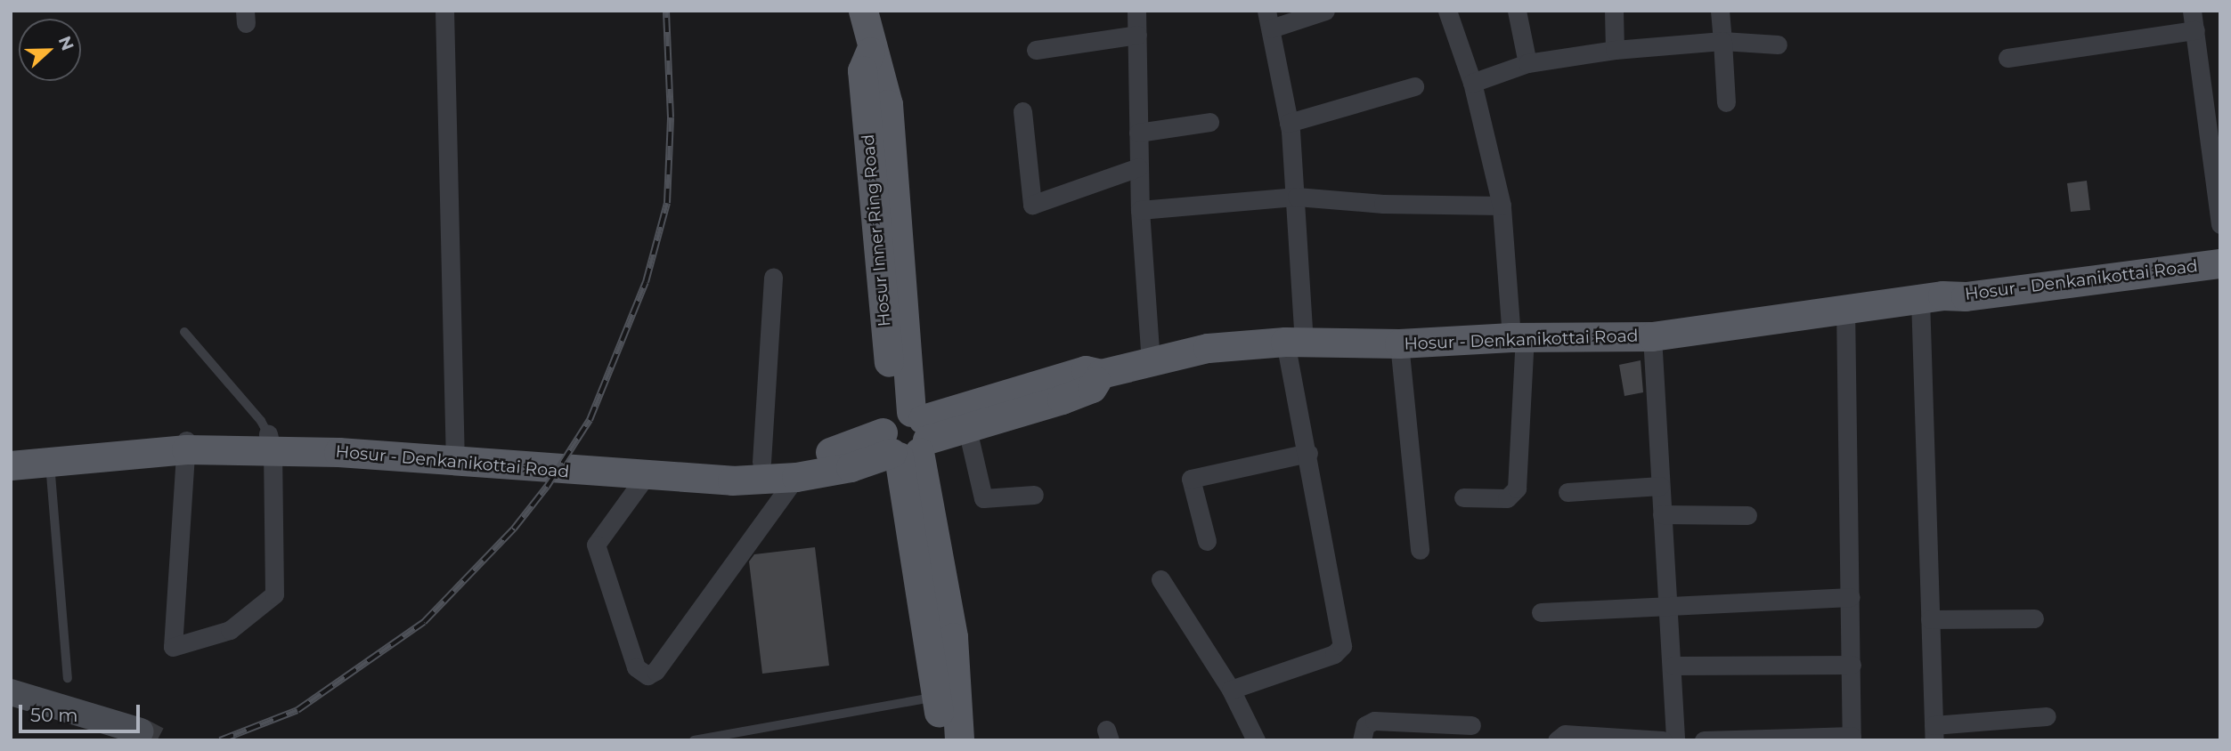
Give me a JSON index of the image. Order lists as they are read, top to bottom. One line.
{"streets":{"main road":["Hosur Inner Ring Road","Hosur - Denkanikottai Road"]},"crossings":[["Hosur Inner Ring Road","Hosur - Denkanikottai Road"]],"scale_bar":"50 m","north":"right"}
